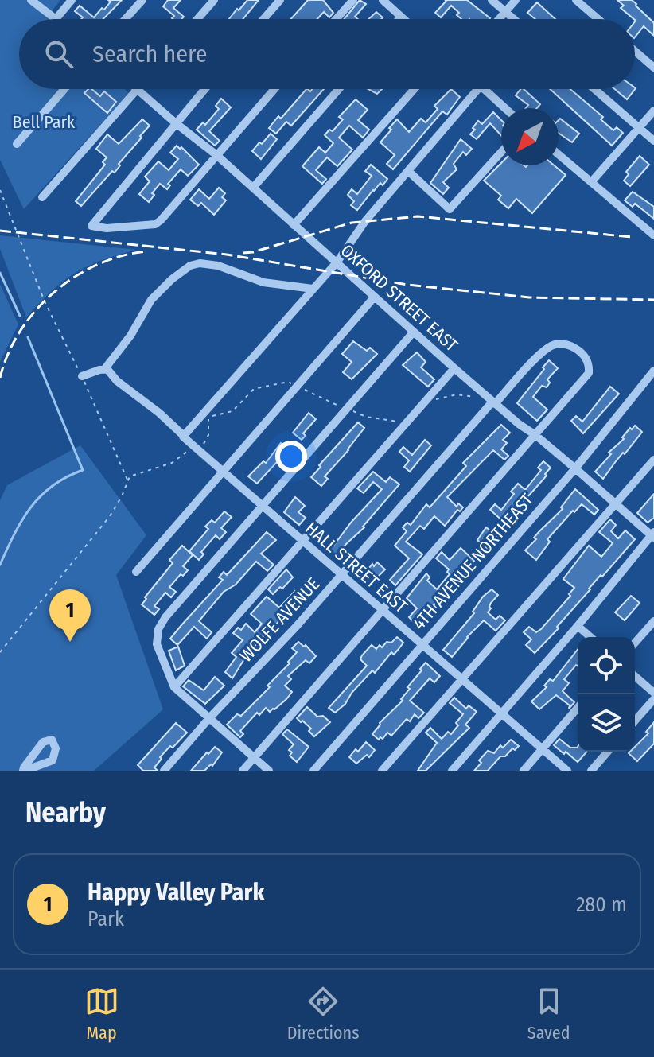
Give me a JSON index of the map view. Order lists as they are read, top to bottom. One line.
{"streets":{"street":["OXFORD STREET EAST","4TH AVENUE NORTHEAST","HALL STREET EAST","WOLFE AVENUE"]},"crossings":[["OXFORD STREET EAST","4TH AVENUE NORTHEAST"],["OXFORD STREET EAST","WOLFE AVENUE"],["4TH AVENUE NORTHEAST","HALL STREET EAST"],["HALL STREET EAST","WOLFE AVENUE"]],"parks":["Bell Park"],"north":"bottom left","page":{"search":"Search here","pins":"1","heading":"Nearby","list":[{"mark":"1","name":"Happy Valley Park","note":"Park","value":"280 m"}],"nav":["Map","Directions","Saved"]}}
